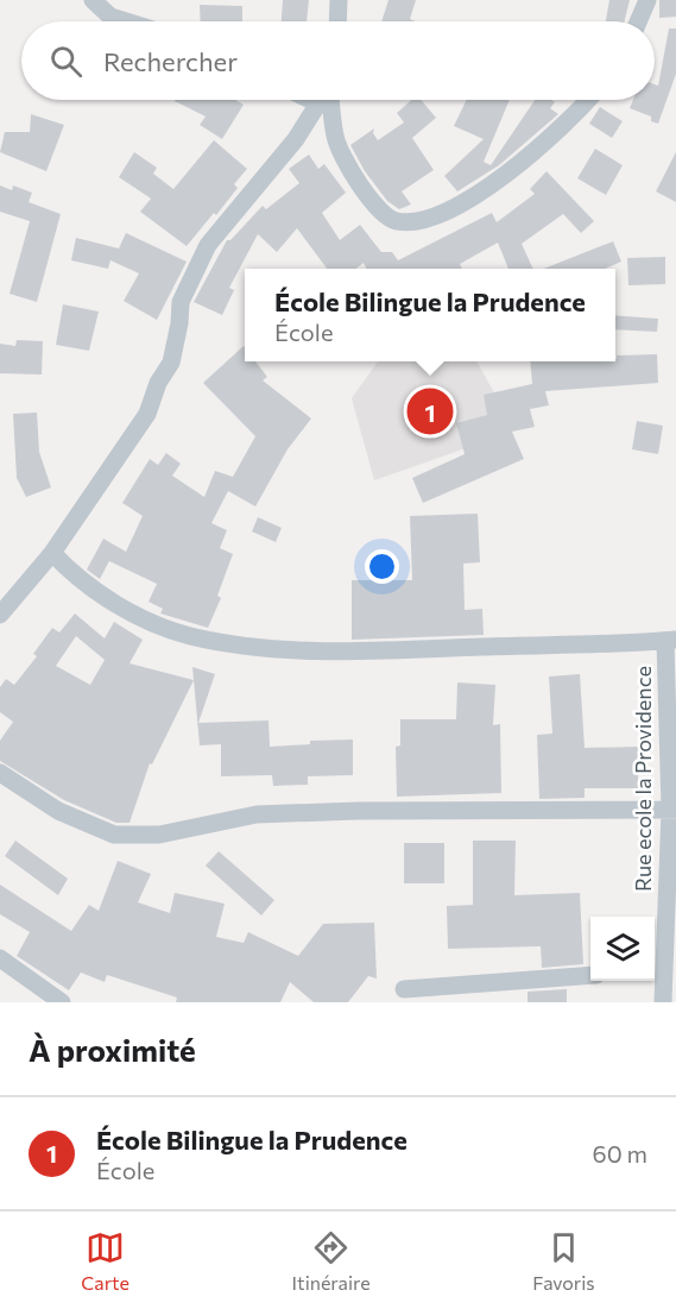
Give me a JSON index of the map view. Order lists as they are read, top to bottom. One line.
{"streets":{"street":["Rue ecole la Providence"]},"page":{"search":"Rechercher","popup":["École Bilingue la Prudence","École"],"pins":"1","heading":"À proximité","list":[{"mark":"1","name":"École Bilingue la Prudence","note":"École","value":"60 m"}],"nav":["Carte","Itinéraire","Favoris"]}}
